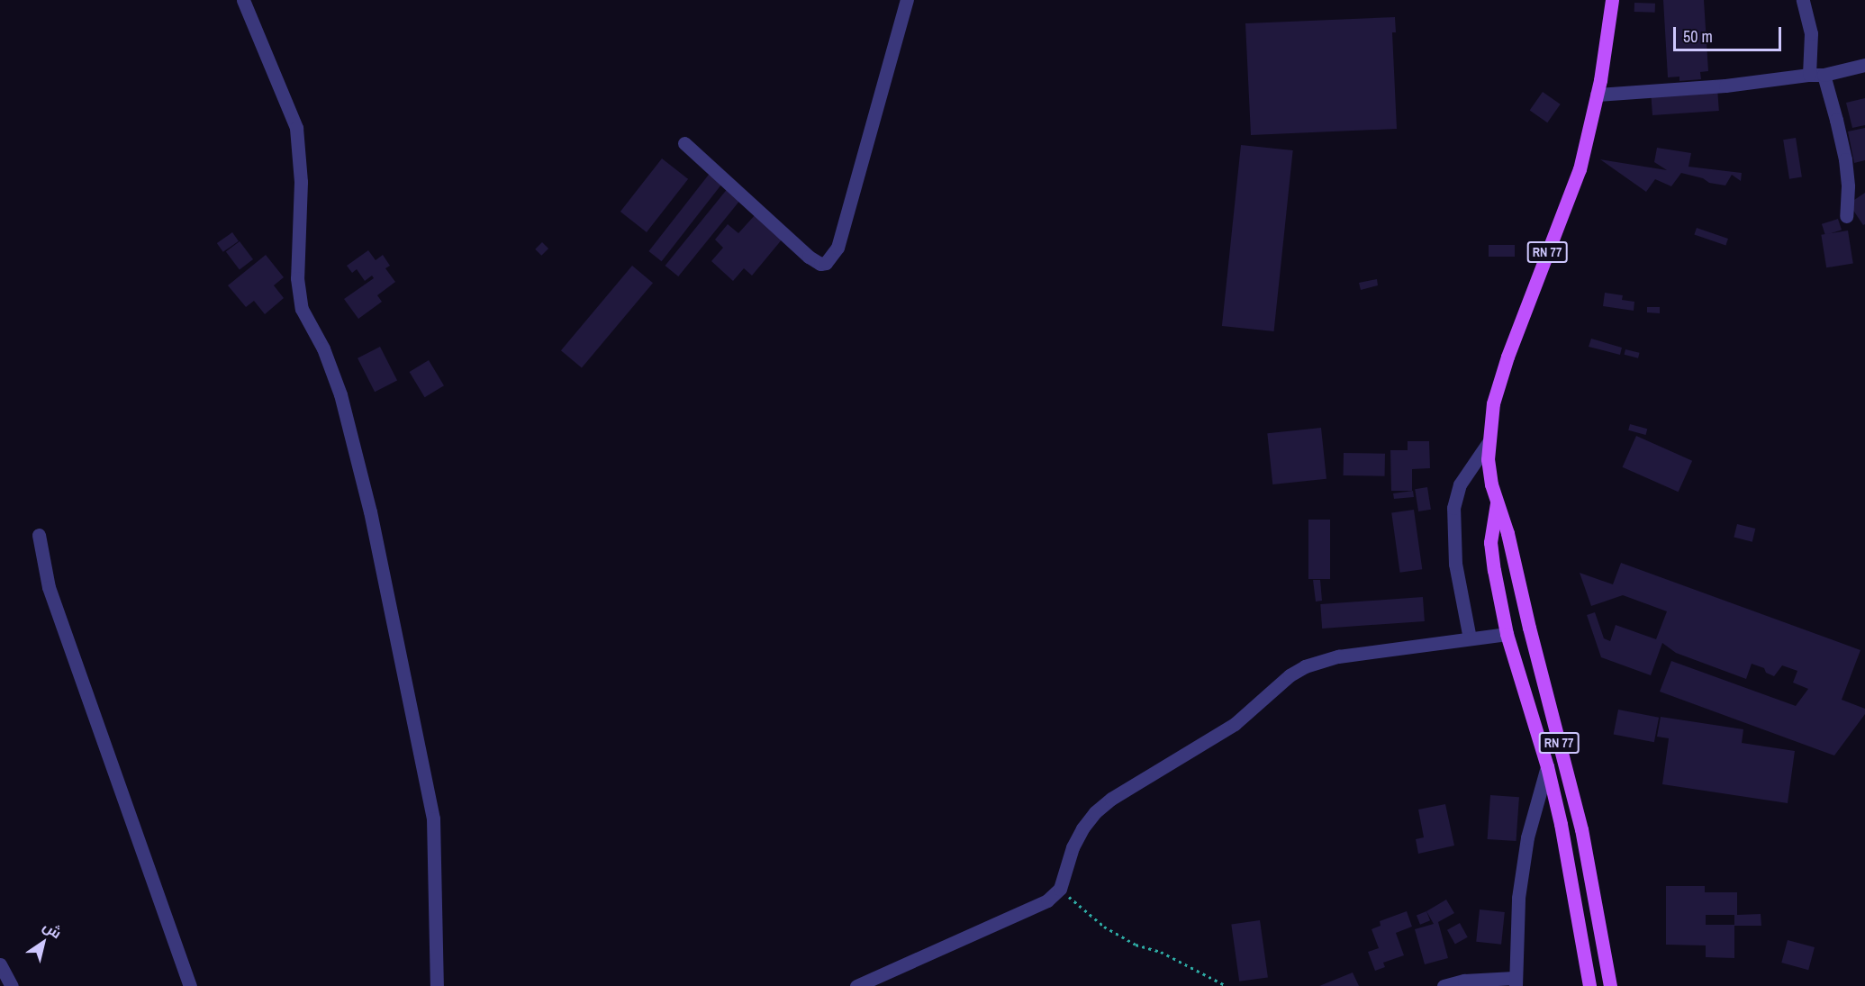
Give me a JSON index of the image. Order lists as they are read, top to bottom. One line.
{"streets":{"main road":["RN 77"]},"scale_bar":"50 m","north":"top right"}
